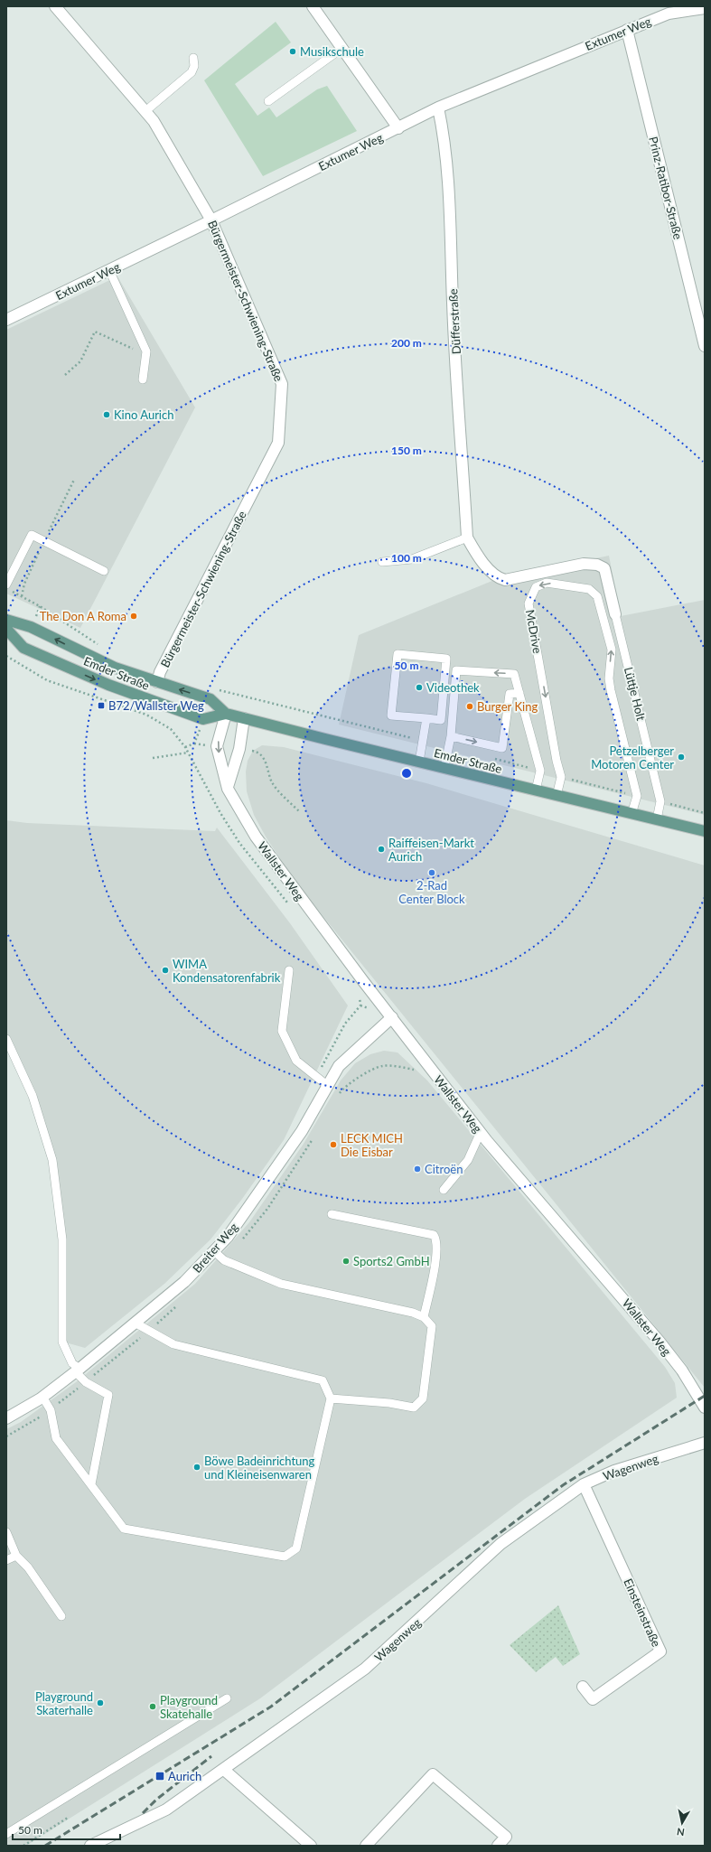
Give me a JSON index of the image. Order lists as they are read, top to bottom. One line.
{"streets":{"main road":["Emder Straße"],"street":["Extumer Weg","Prinz-Ratibor-Straße","Bürgermeister-Schwiening-Straße","Düfferstraße","Lüttje Holt","Wallster Weg","Breiter Weg","Wagenweg","Einsteinstraße"],"lane":["McDrive"]},"crossings":[["Extumer Weg","Prinz-Ratibor-Straße"],["Extumer Weg","Bürgermeister-Schwiening-Straße"],["Extumer Weg","Düfferstraße"],["Bürgermeister-Schwiening-Straße","Emder Straße"],["Düfferstraße","Lüttje Holt"],["McDrive","Emder Straße"],["Emder Straße","Lüttje Holt"],["Wallster Weg","Breiter Weg"],["Wagenweg","Einsteinstraße"]],"places":{"other":["Musikschule","Kino Aurich","The Don A Roma","Videothek","Burger King","Petzelberger Motoren Center","Raiffeisen-Markt Aurich","2-Rad Center Block","WIMA Kondensatorenfabrik","LECK MICH Die Eisbar","Citroën","Sports2 GmbH","Böwe Badeinrichtung und Kleineisenwaren","Playground Skaterhalle","Playground Skatehalle"],"transit":["B72/Wallster Weg","Aurich"]},"scale_bar":"50 m","north":"bottom","rings":["200 m","150 m","100 m","50 m"]}
